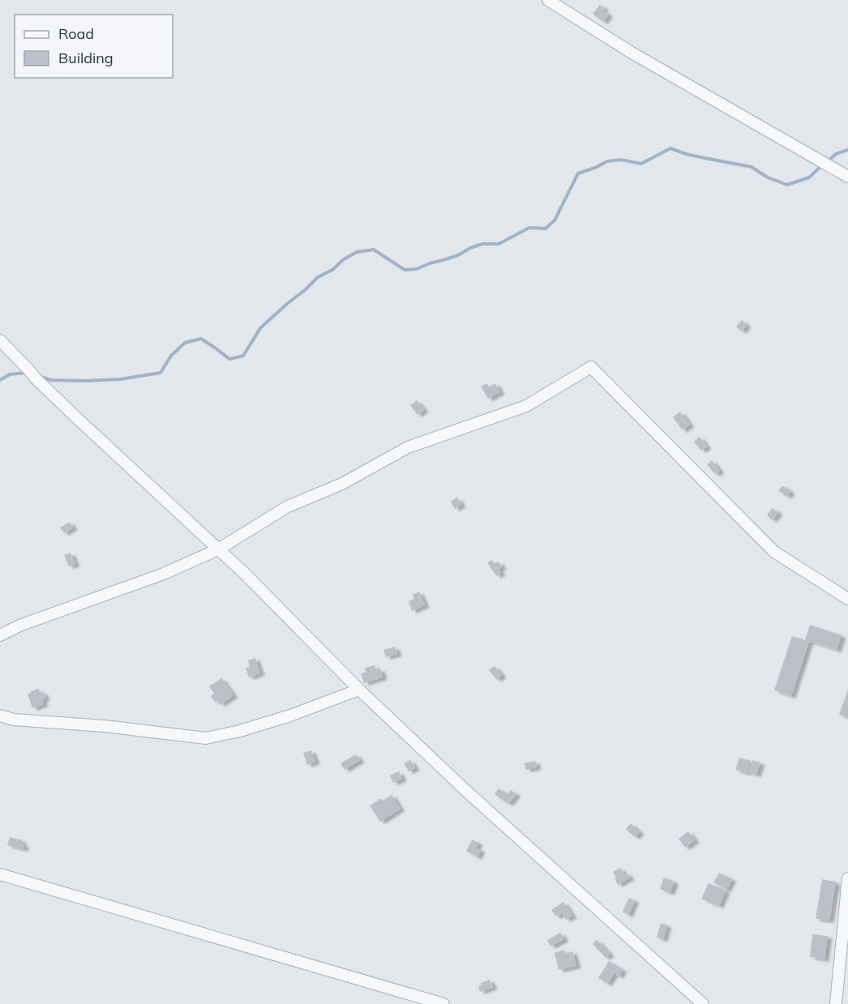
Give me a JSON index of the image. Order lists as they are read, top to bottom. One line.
{"legend":["Road","Building"]}
